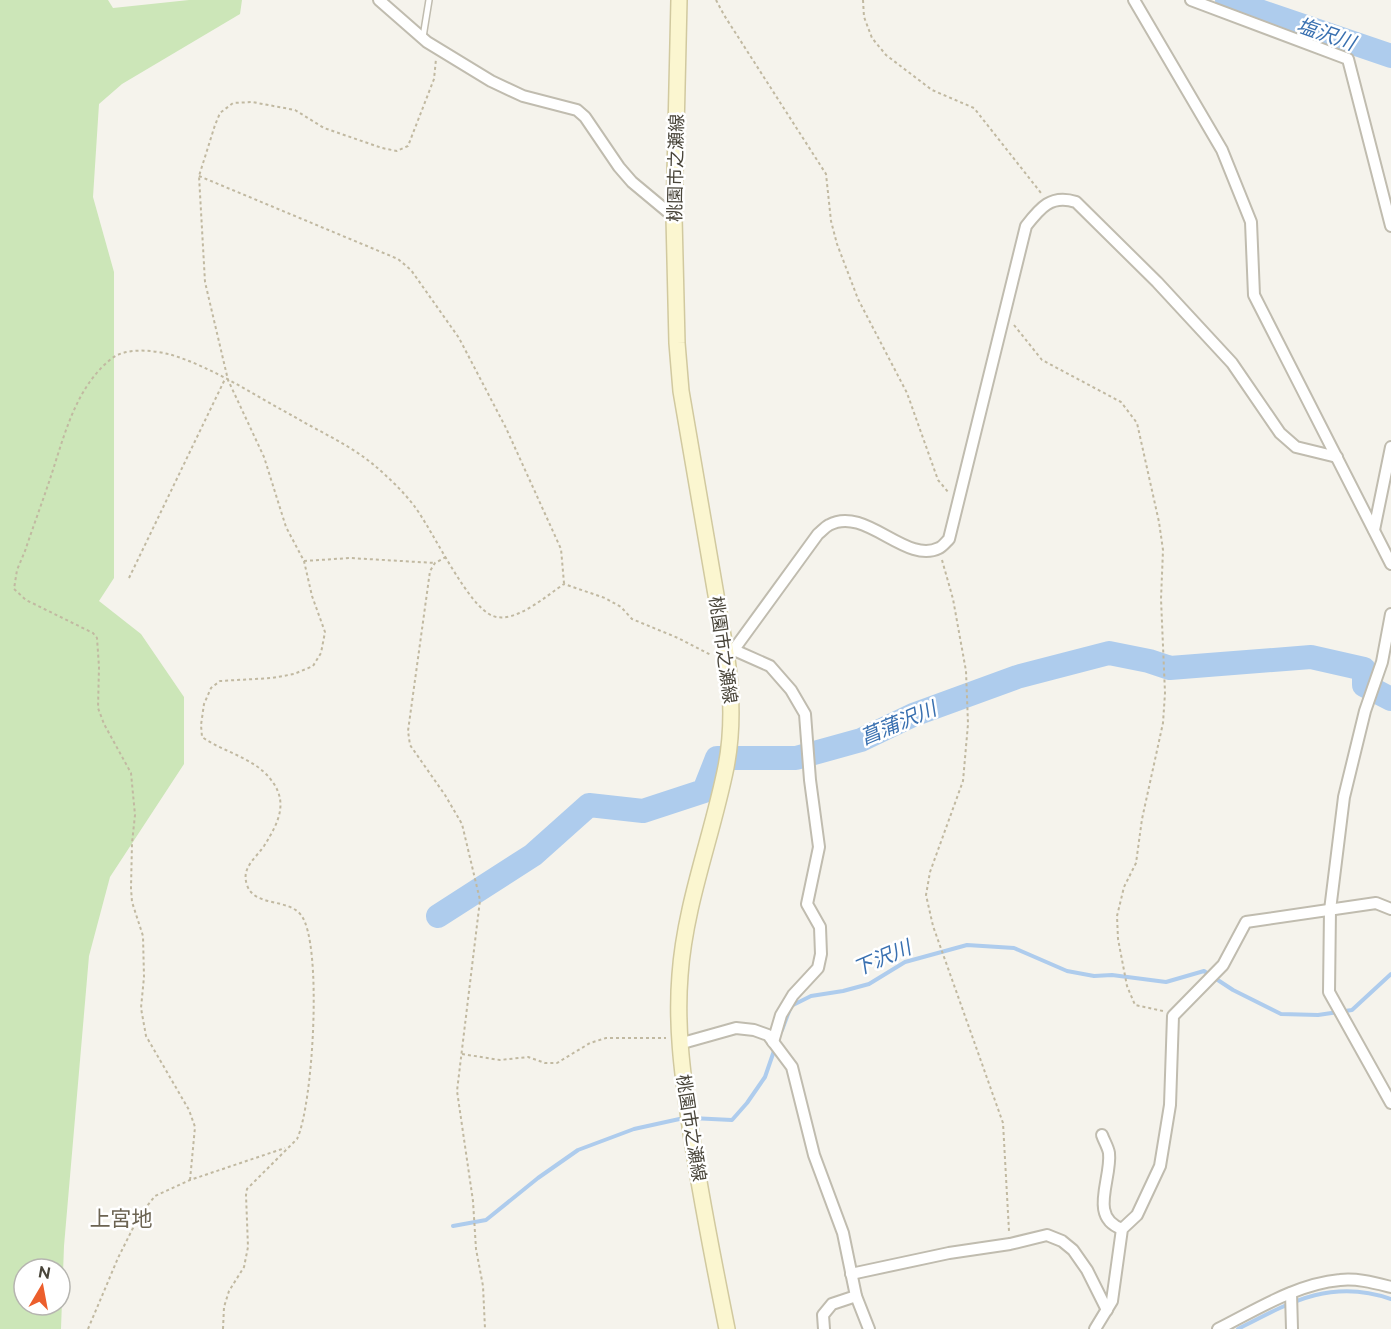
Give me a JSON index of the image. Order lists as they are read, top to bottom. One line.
{"streets":{"main road":["桃園市之瀬線"]},"districts":["上宮地"],"water":["塩沢川","菖蒲沢川","下沢川"],"north":"top"}
